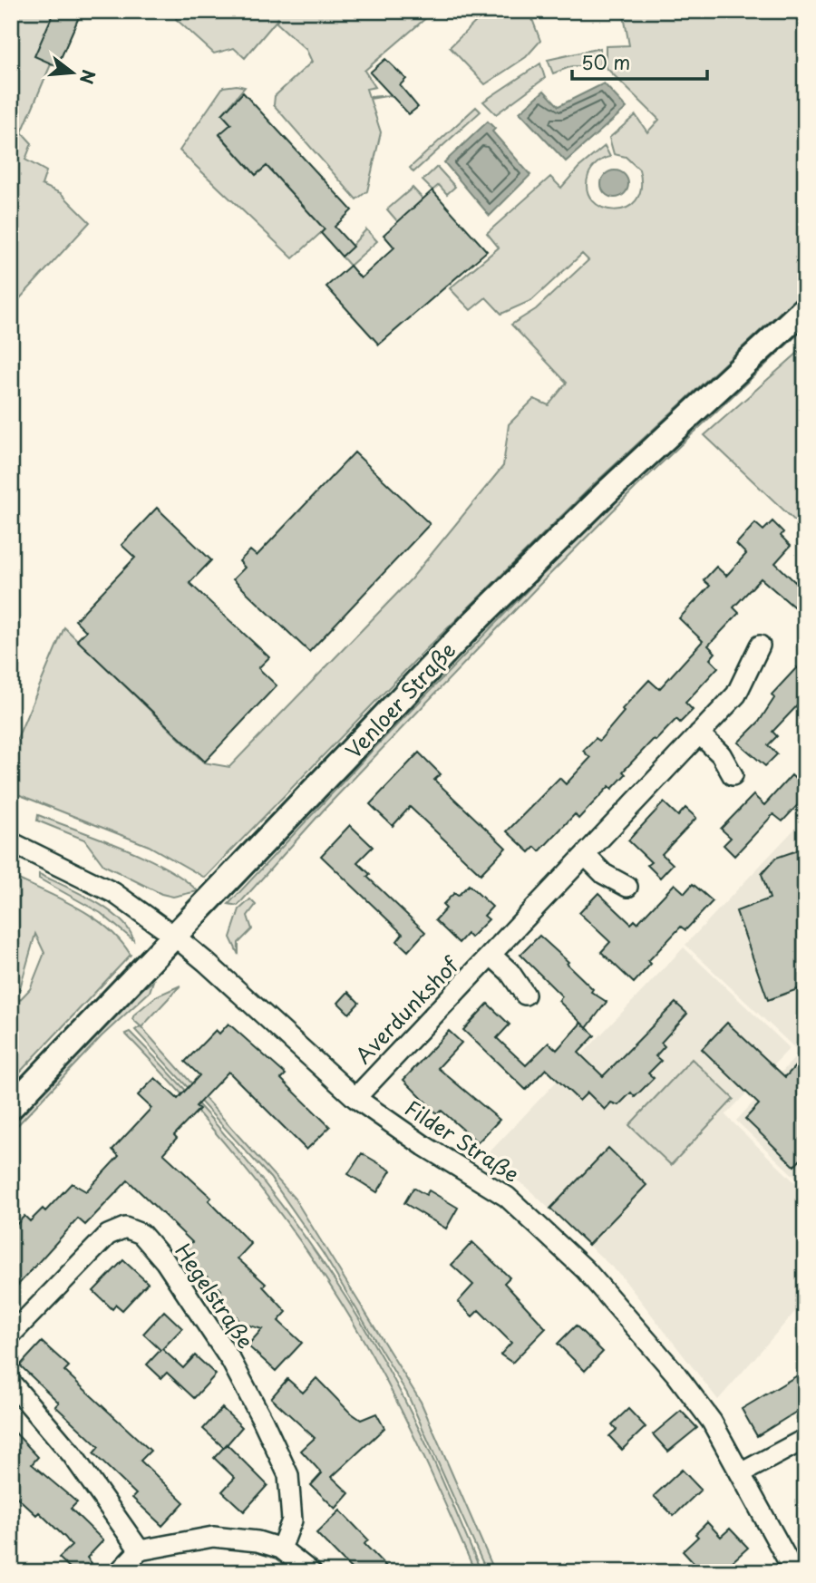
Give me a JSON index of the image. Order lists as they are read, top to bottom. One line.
{"streets":{"main road":["Venloer Straße"],"street":["Averdunkshof","Filder Straße","Hegelstraße"]},"crossings":[["Venloer Straße","Filder Straße"],["Averdunkshof","Filder Straße"]],"scale_bar":"50 m","north":"right"}
